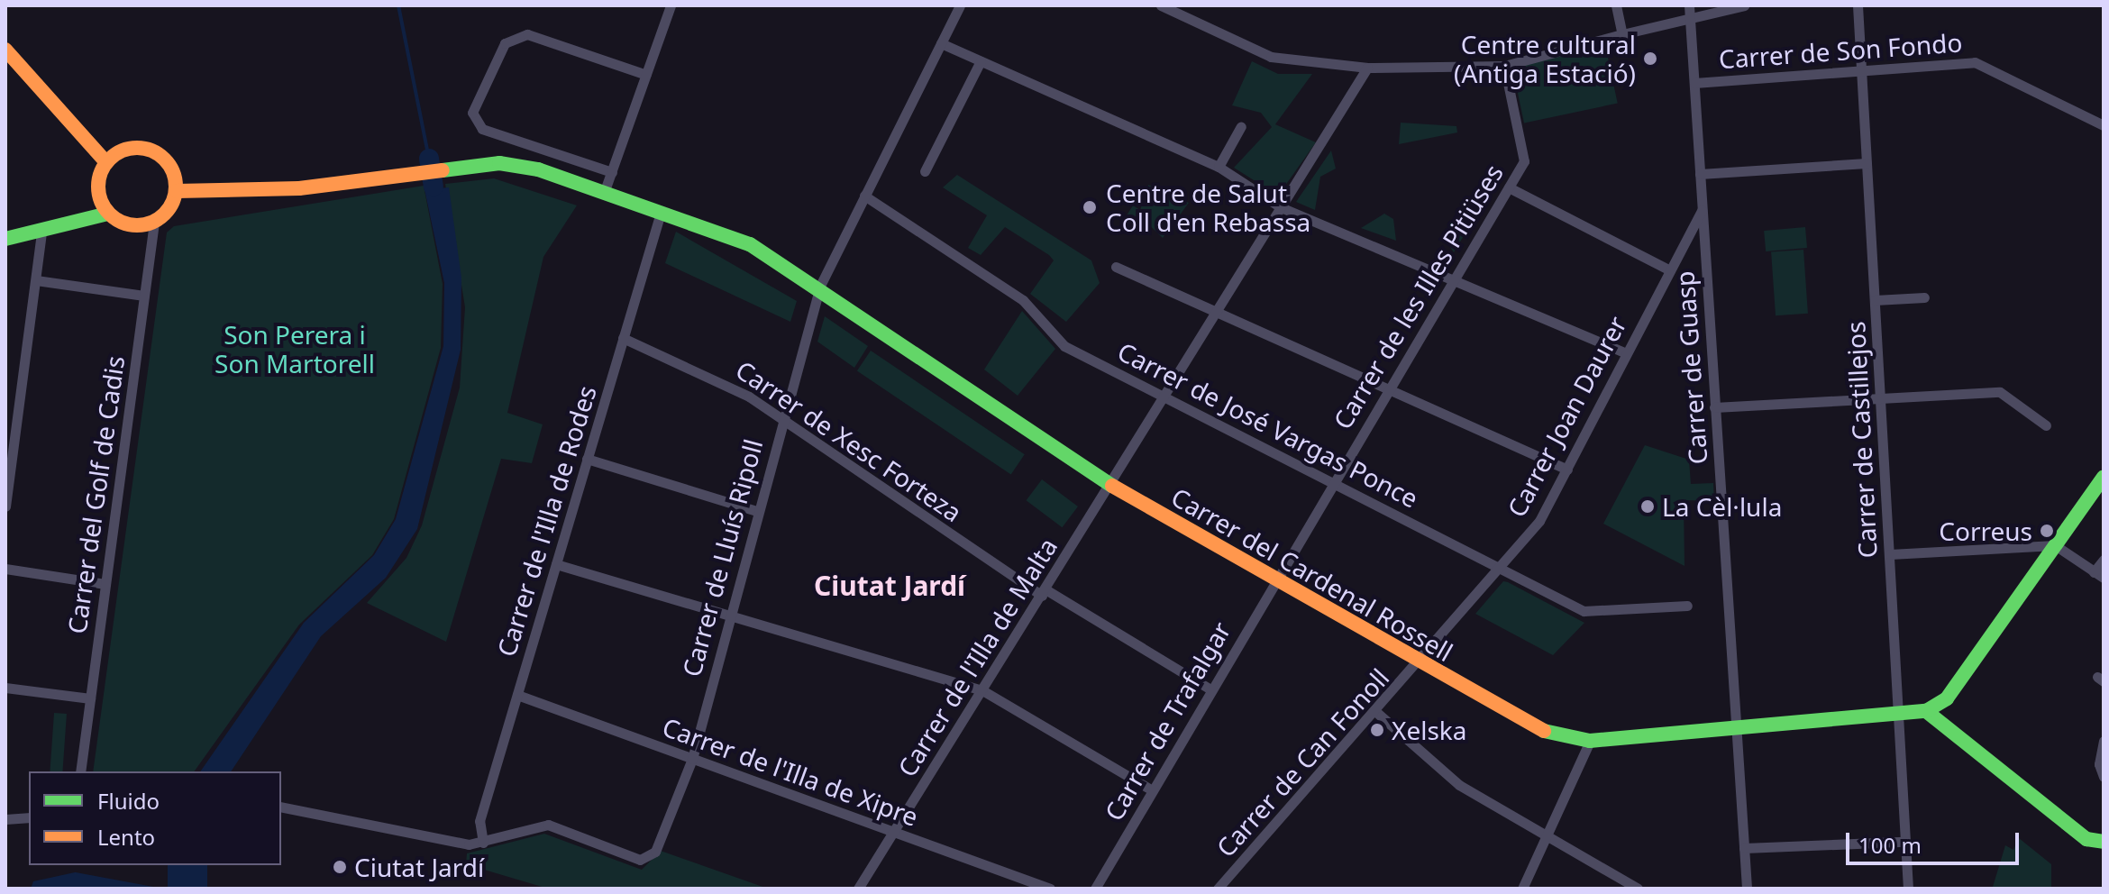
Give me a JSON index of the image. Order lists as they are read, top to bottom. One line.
{"streets":{"street":["Carrer de Son Fondo","Carrer de les Illes Pitiüses","Carrer de Guasp","Carrer Joan Daurer","Carrer de José Vargas Ponce","Carrer de Castillejos","Carrer de Xesc Forteza","Carrer del Golf de Cadis","Carrer de l'Illa de Rodes","Carrer de Lluís Ripoll","Carrer del Cardenal Rossell","Carrer de l'Illa de Malta","Carrer de Trafalgar","Carrer de Can Fonoll","Carrer de l'Illa de Xipre"]},"crossings":[["Carrer de Son Fondo","Carrer de Guasp"],["Carrer de Son Fondo","Carrer de Castillejos"],["Carrer de les Illes Pitiüses","Carrer de José Vargas Ponce"],["Carrer de les Illes Pitiüses","Carrer del Cardenal Rossell"],["Carrer de les Illes Pitiüses","Carrer de Trafalgar"],["Carrer de Guasp","Carrer Joan Daurer"],["Carrer de Guasp","Carrer del Cardenal Rossell"],["Carrer Joan Daurer","Carrer de José Vargas Ponce"],["Carrer Joan Daurer","Carrer del Cardenal Rossell"],["Carrer Joan Daurer","Carrer de Can Fonoll"],["Carrer de José Vargas Ponce","Carrer de Lluís Ripoll"],["Carrer de José Vargas Ponce","Carrer de l'Illa de Malta"],["Carrer de Castillejos","Carrer del Cardenal Rossell"],["Carrer de Xesc Forteza","Carrer de l'Illa de Rodes"],["Carrer de Xesc Forteza","Carrer de Lluís Ripoll"],["Carrer de Xesc Forteza","Carrer de l'Illa de Malta"],["Carrer de Xesc Forteza","Carrer de Trafalgar"],["Carrer del Golf de Cadis","Carrer del Cardenal Rossell"],["Carrer de l'Illa de Rodes","Carrer de Lluís Ripoll"],["Carrer de l'Illa de Rodes","Carrer del Cardenal Rossell"],["Carrer de l'Illa de Rodes","Carrer de l'Illa de Xipre"],["Carrer de Lluís Ripoll","Carrer del Cardenal Rossell"],["Carrer de Lluís Ripoll","Carrer de l'Illa de Xipre"],["Carrer del Cardenal Rossell","Carrer de l'Illa de Malta"],["Carrer del Cardenal Rossell","Carrer de Trafalgar"],["Carrer del Cardenal Rossell","Carrer de Can Fonoll"],["Carrer de l'Illa de Malta","Carrer de l'Illa de Xipre"]],"districts":["Ciutat Jardí"],"parks":["Son Perera i Son Martorell"],"places":["Centre cultural (Antiga Estació)","Centre de Salut Coll d'en Rebassa","La Cèl·lula","Correus","Xelska","Ciutat Jardí"],"legend":["Fluido","Lento"],"scale_bar":"100 m"}
